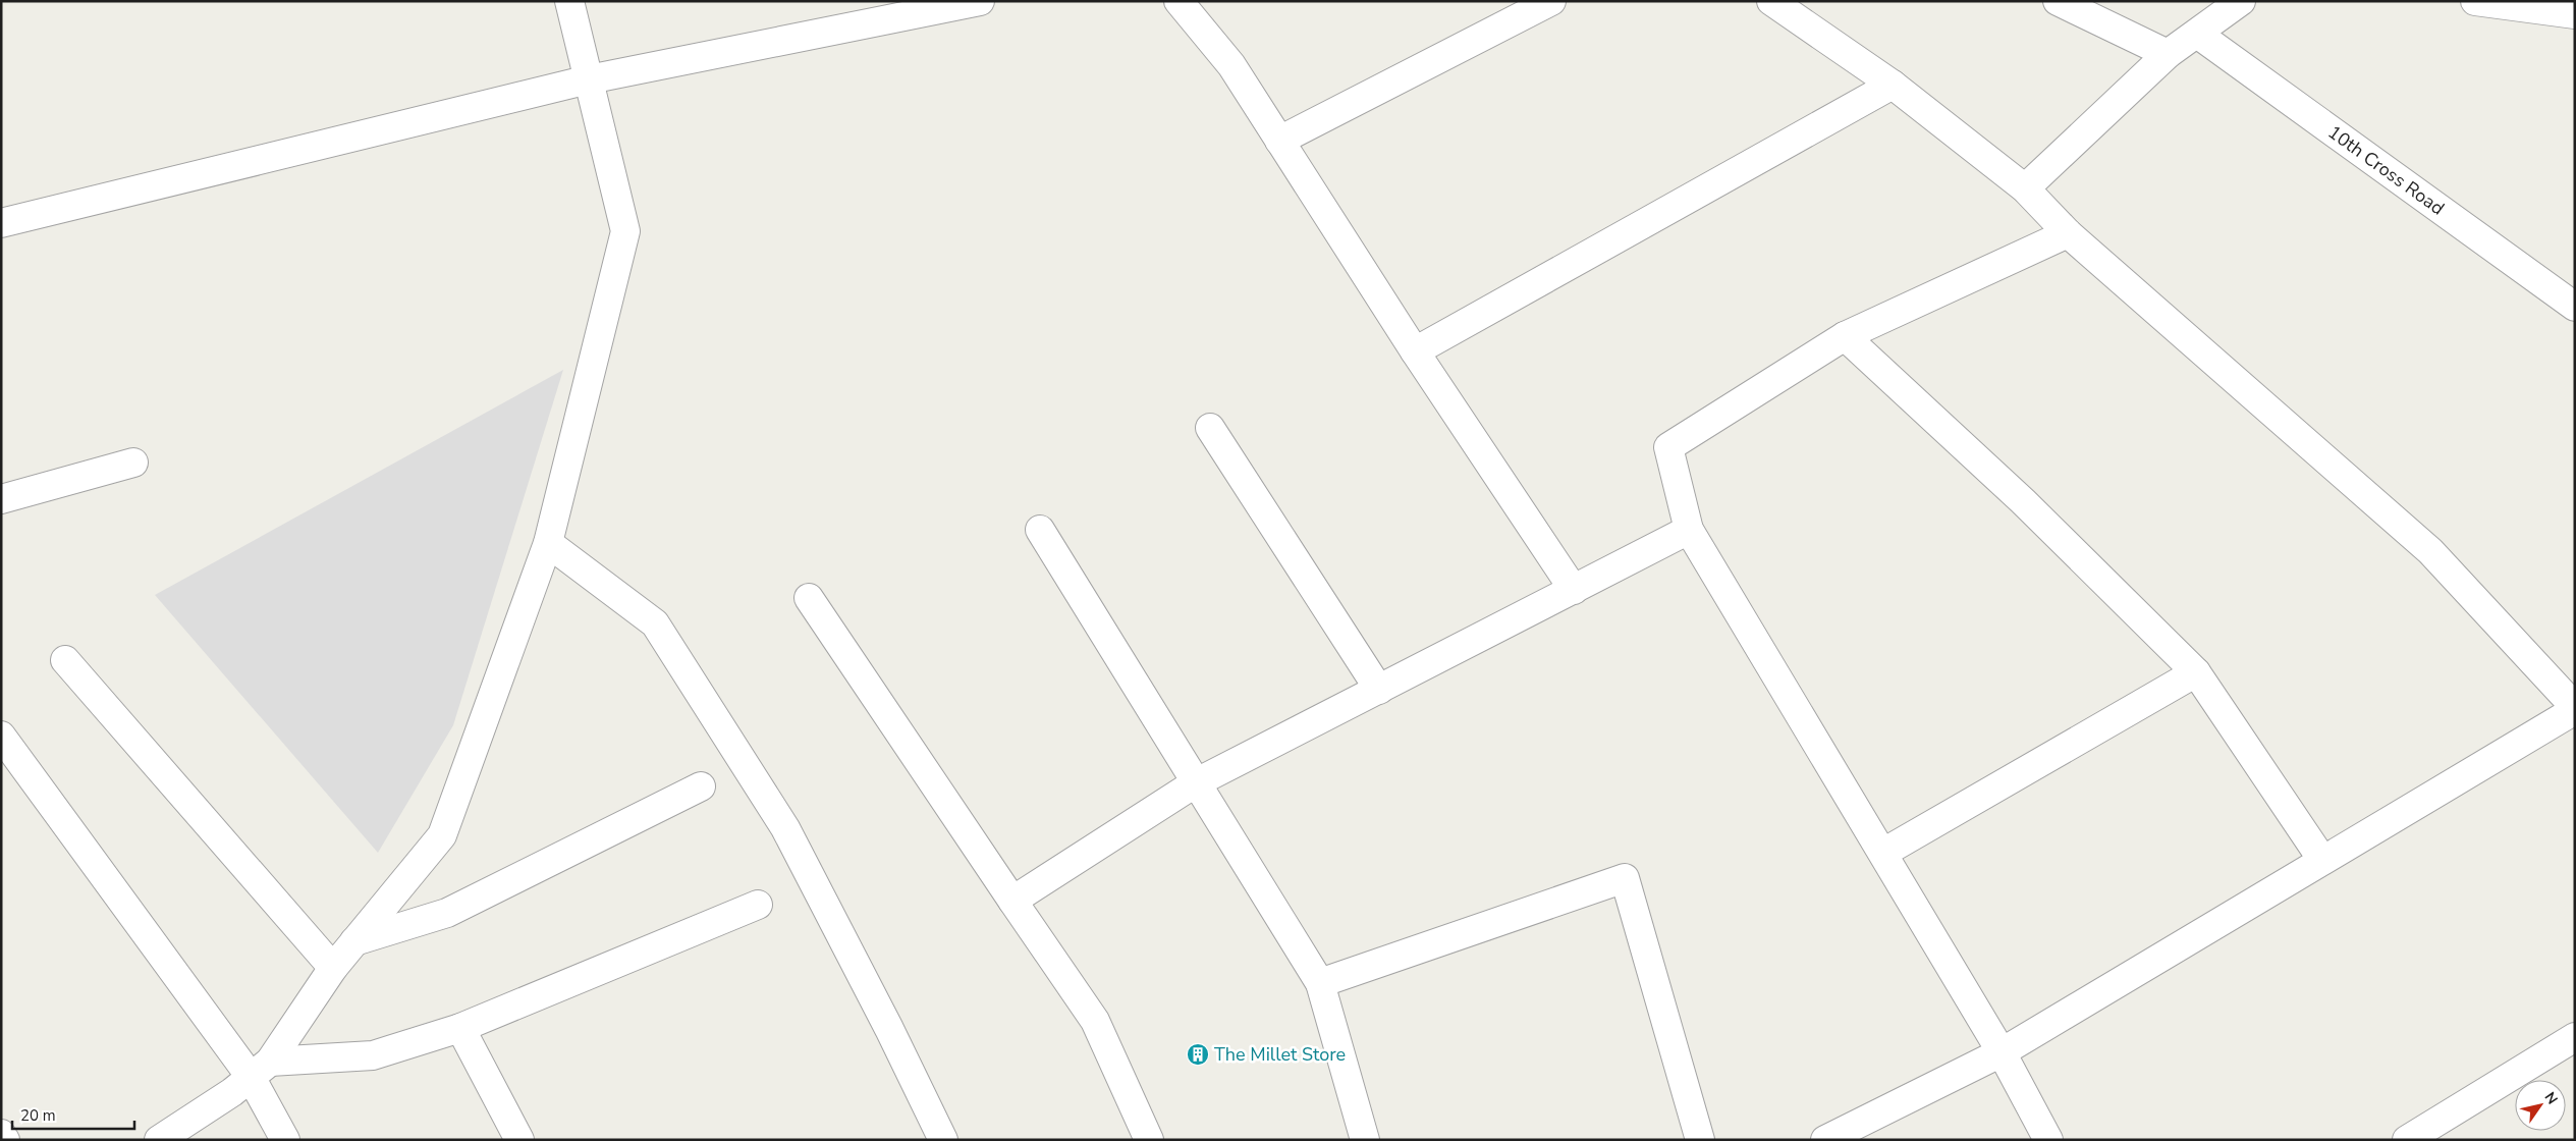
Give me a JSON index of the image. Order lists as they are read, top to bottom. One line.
{"streets":{"street":["10th Cross Road"]},"places":{"building":["The Millet Store"]},"scale_bar":"20 m","north":"top right"}
